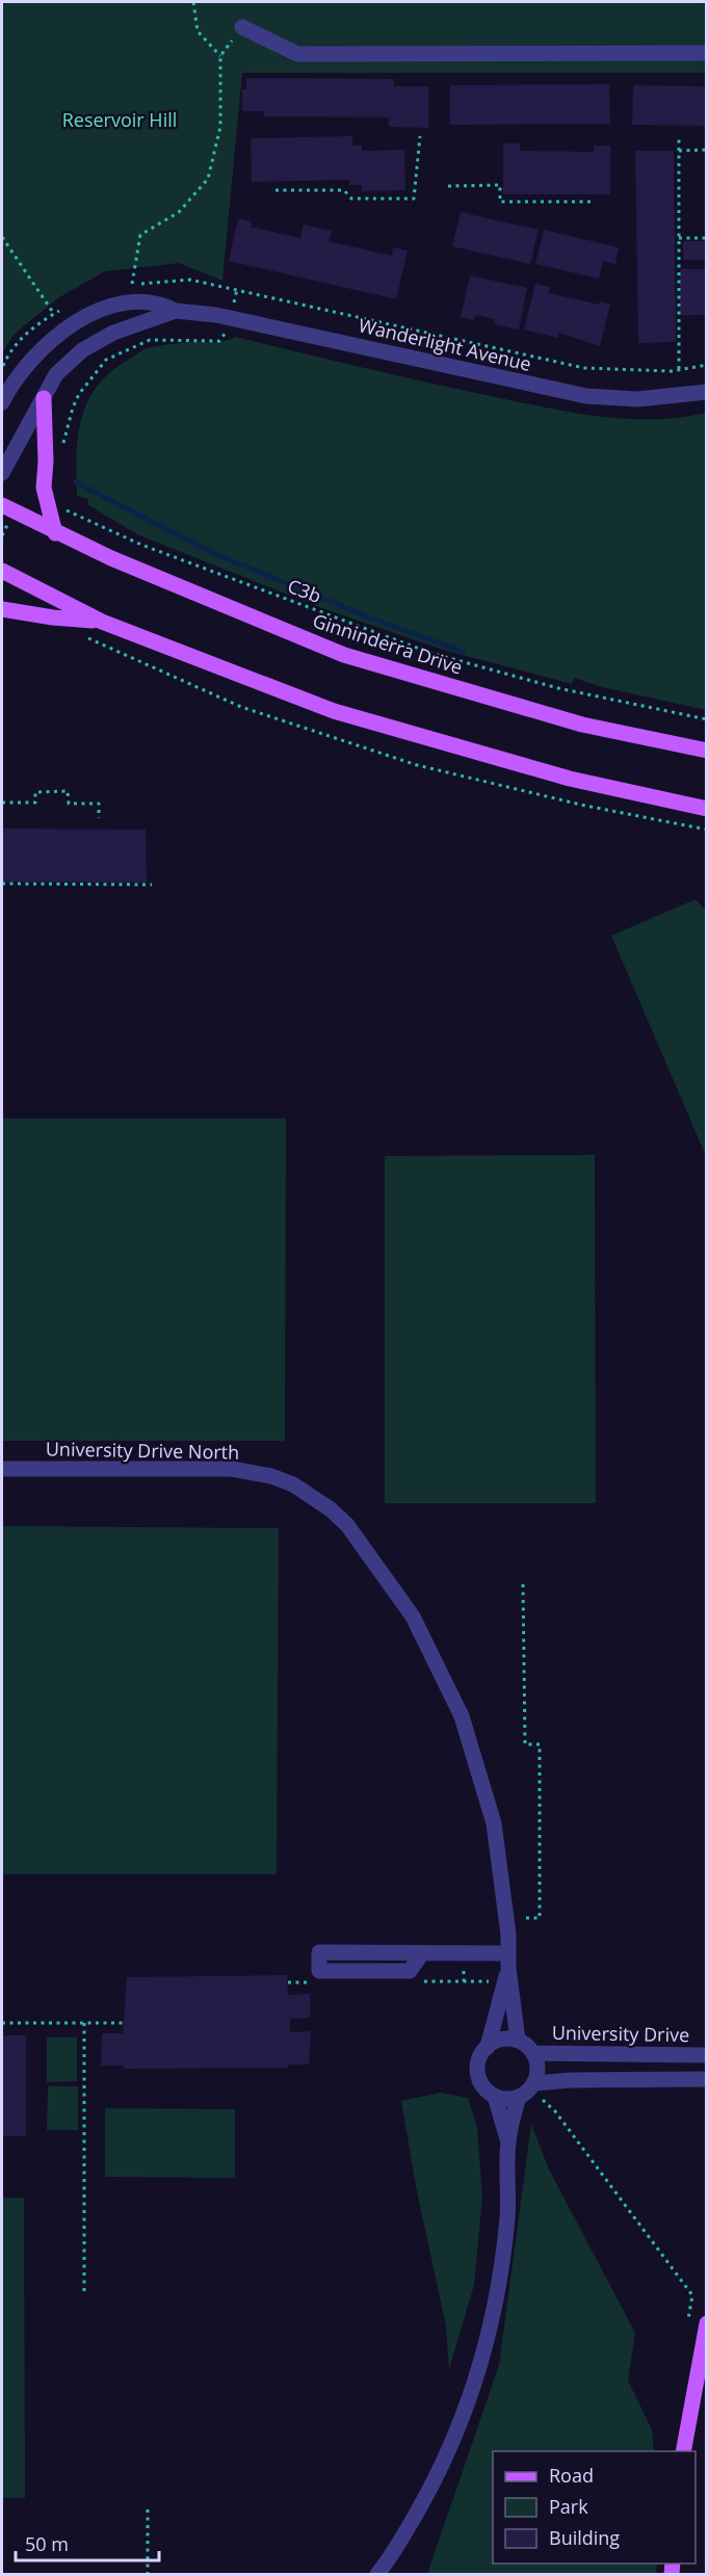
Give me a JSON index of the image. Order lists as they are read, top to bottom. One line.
{"streets":{"main road":["Ginninderra Drive"],"street":["Wanderlight Avenue","University Drive North","University Drive"],"path":["C3b"]},"crossings":[["University Drive North","University Drive"]],"parks":["Reservoir Hill"],"legend":["Road","Park","Building"],"scale_bar":"50 m"}
